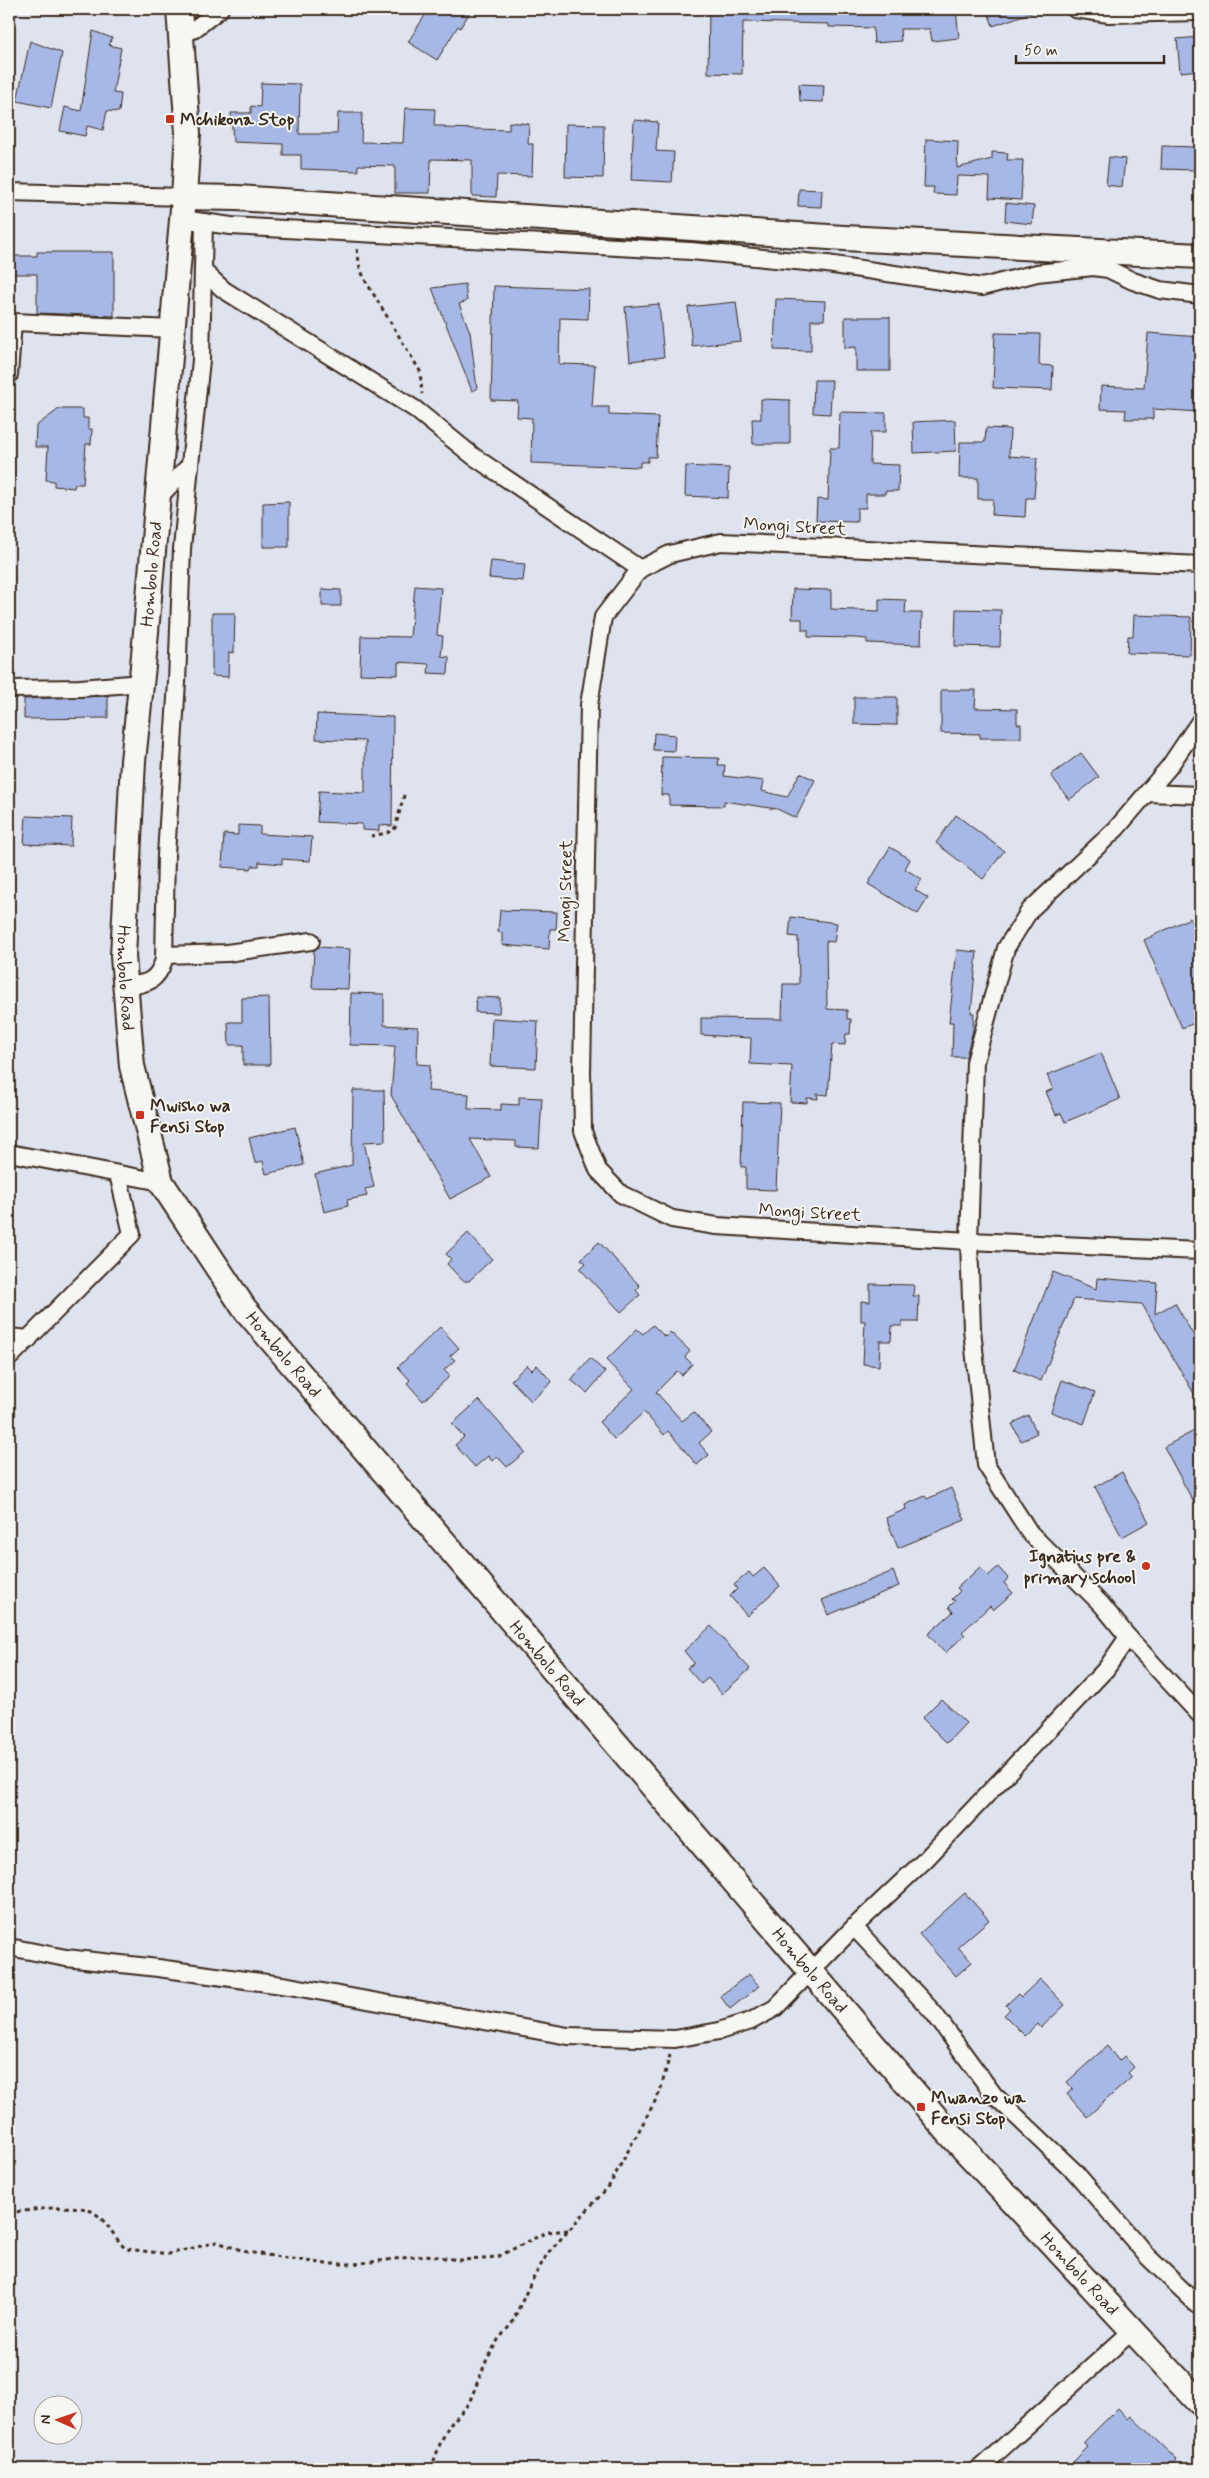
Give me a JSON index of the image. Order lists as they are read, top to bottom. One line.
{"streets":{"street":["Mongi Street","Hombolo Road"]},"places":{"transit":["Mchikona Stop","Mwisho wa Fensi Stop","Mwanzo wa Fensi Stop"],"other":["Ignatius pre & primary school"]},"scale_bar":"50 m","north":"left"}
